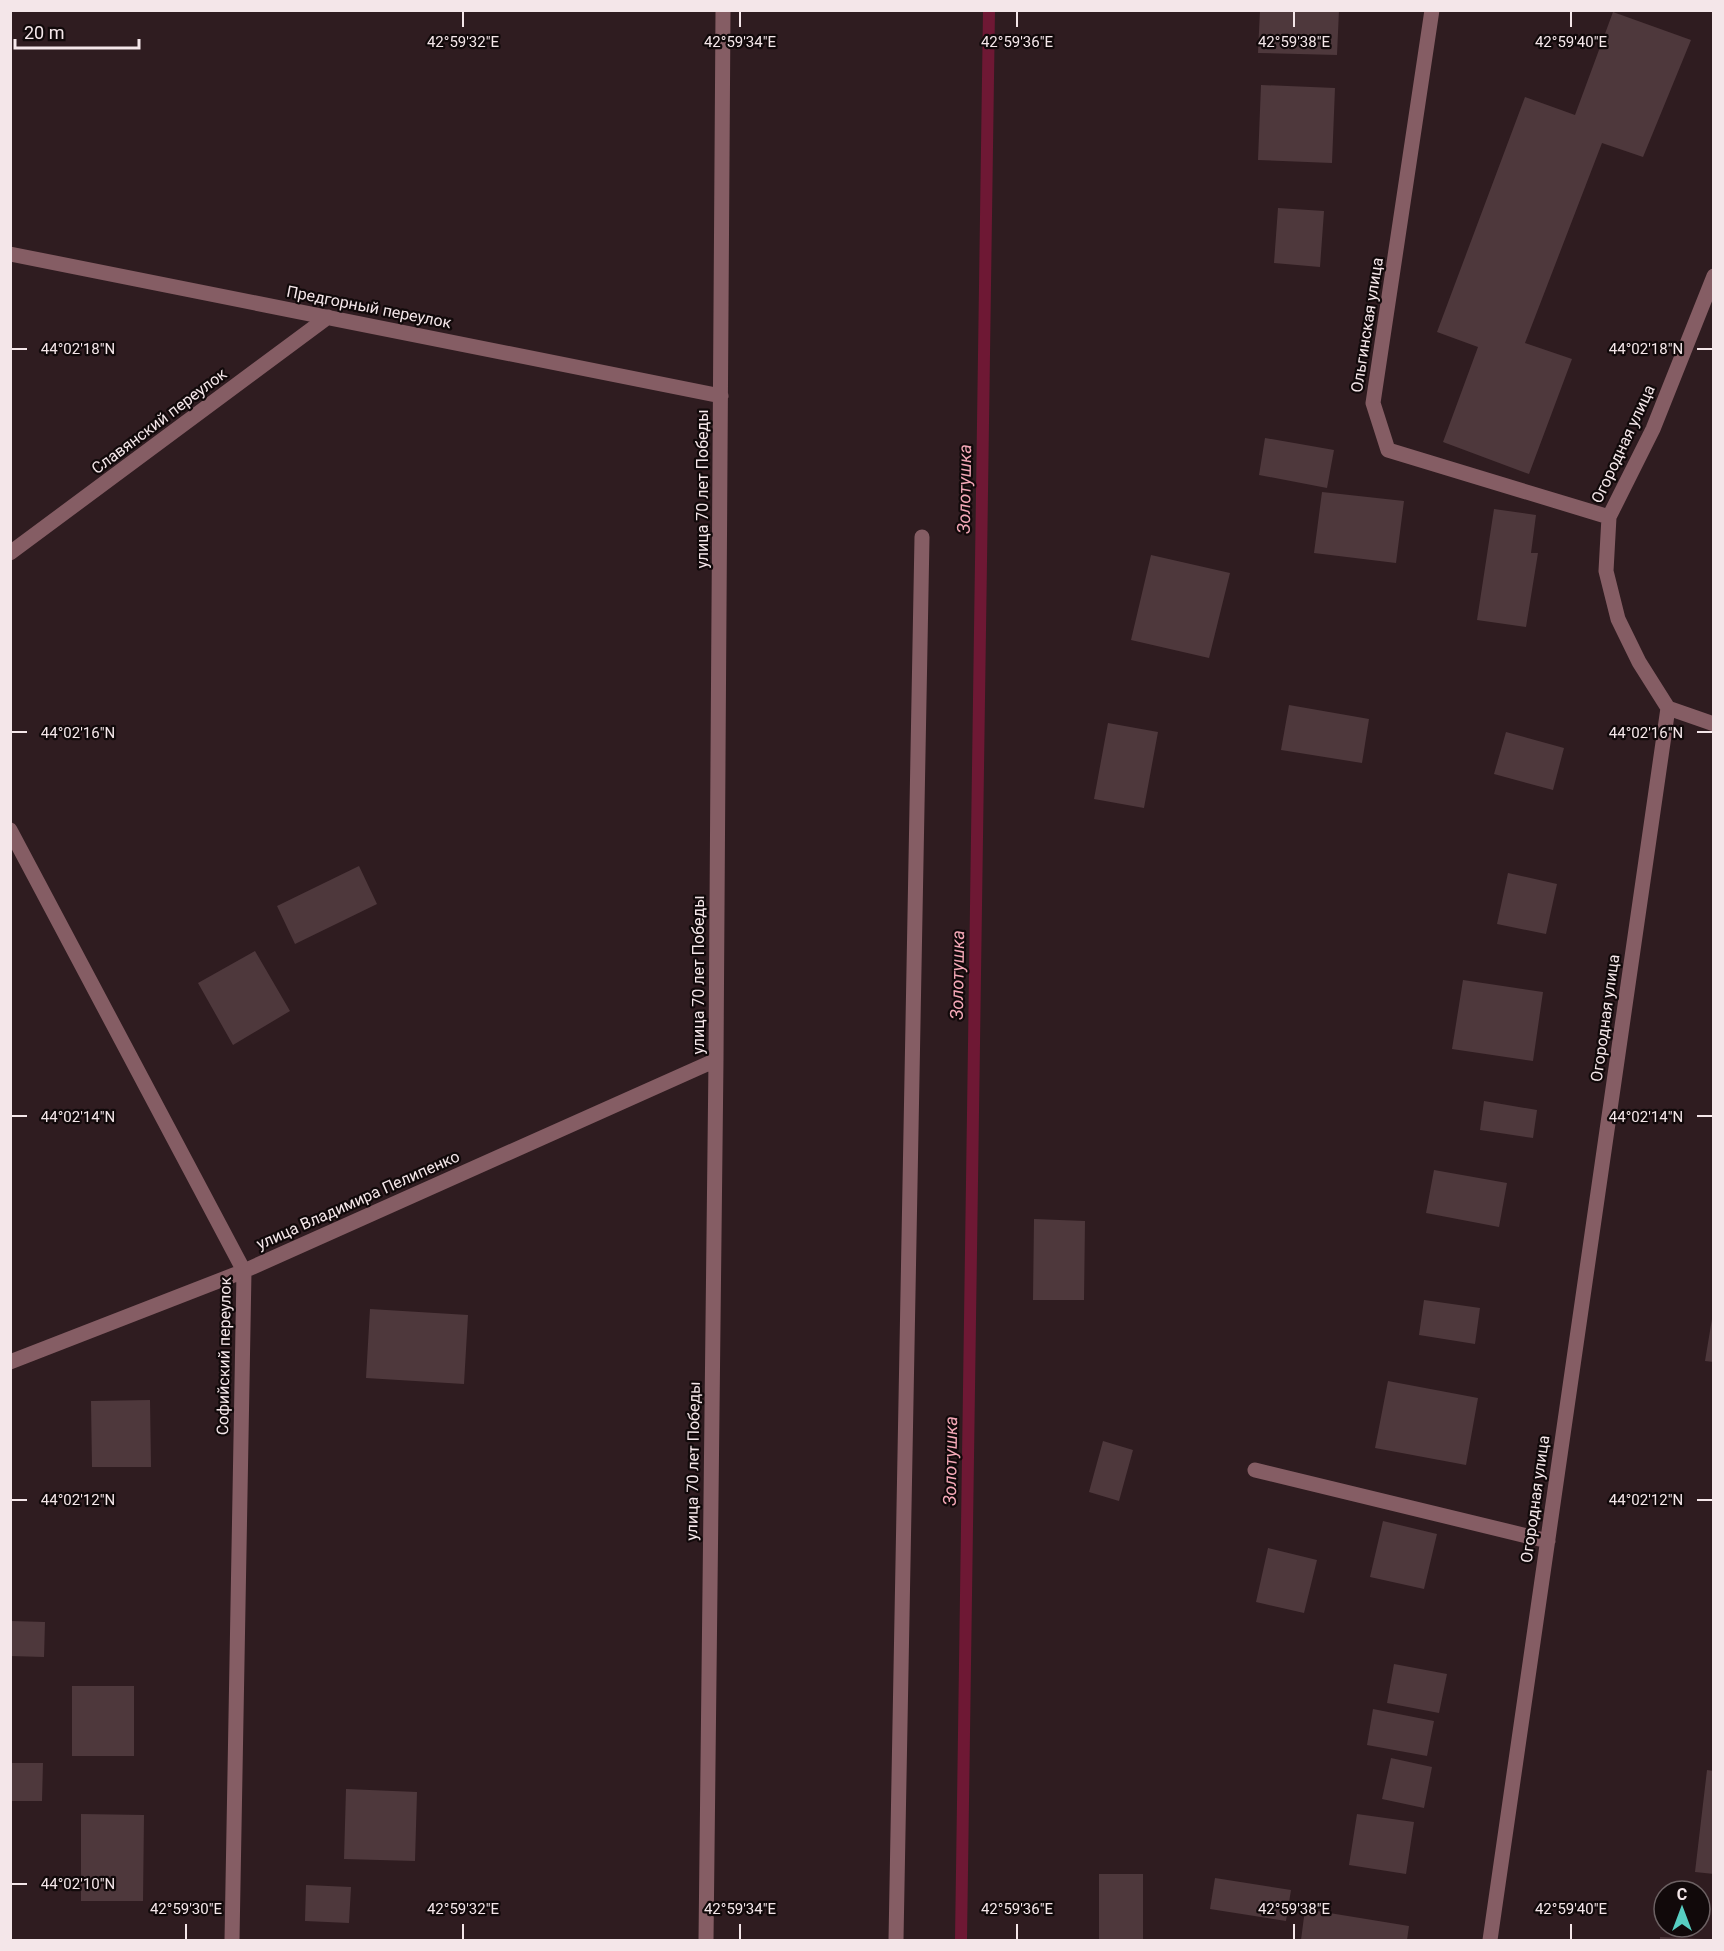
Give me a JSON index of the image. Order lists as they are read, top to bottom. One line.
{"streets":{"street":["Предгорный переулок","Ольгинская улица","Славянский переулок","Огородная улица","улица 70 лет Победы","улица Владимира Пелипенко","Софийский переулок"]},"crossings":[["Предгорный переулок","Славянский переулок"],["Предгорный переулок","улица 70 лет Победы"],["Ольгинская улица","Огородная улица"],["улица 70 лет Победы","улица Владимира Пелипенко"],["улица Владимира Пелипенко","Софийский переулок"]],"water":["Золотушка"],"scale_bar":"20 m","north":"top","coordinates":["42°59'32\"E","42°59'34\"E","42°59'36\"E","42°59'38\"E","42°59'40\"E","44°02'18\"N","44°02'16\"N","44°02'14\"N","44°02'12\"N","44°02'10\"N","42°59'30\"E"]}
